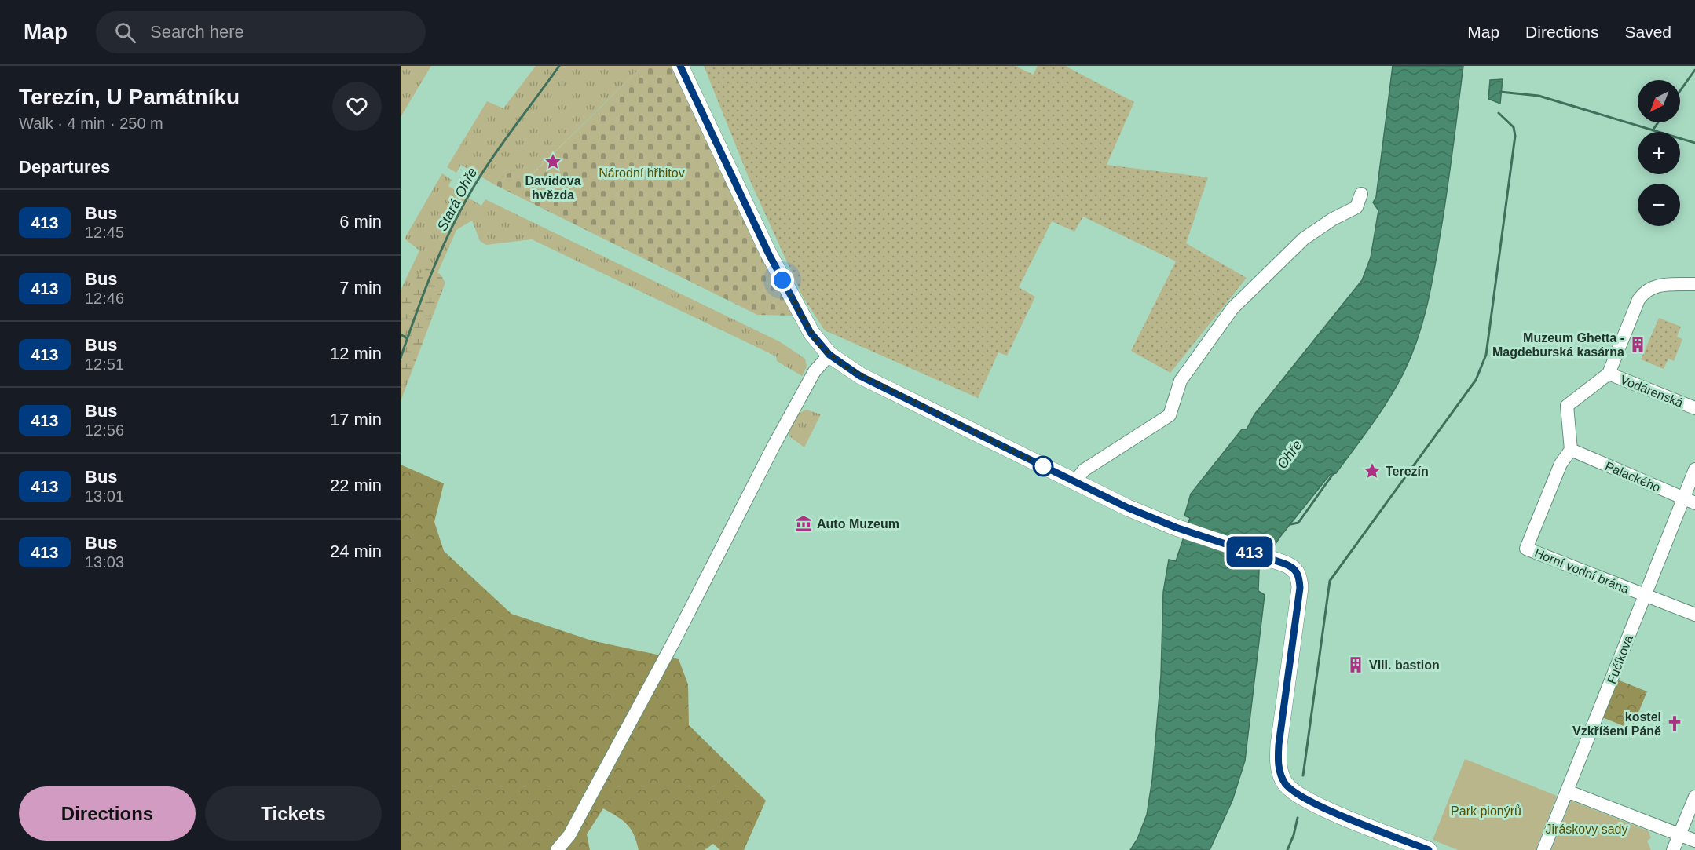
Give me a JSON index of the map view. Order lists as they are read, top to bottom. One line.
{"streets":{"street":["Vodárenská","Palackého","Horní vodní brána","Fučíkova"]},"crossings":[["Palackého","Horní vodní brána"],["Palackého","Fučíkova"],["Horní vodní brána","Fučíkova"]],"water":["Stará Ohře","Ohře"],"parks":["Národní hřbitov","Park pionýrů","Jiráskovy sady"],"places":{"place":["Davidova hvězda","Terezín"],"building":["Muzeum Ghetta - Magdeburská kasárna","VIII. bastion"],"museum":["Auto Muzeum"],"church":["kostel Vzkříšení Páně"]},"lines":["bus line 413"],"north":"bottom left","page":{"header":"Map","search":"Search here","nav":["Map","Directions","Saved"],"heading":[["Terezín, U Památníku","Walk · 4 min · 250 m"],"Departures"],"on_map":"413","map_buttons":["+","−"],"list":[{"mark":"413","name":"Bus","note":"12:45","value":"6 min"},{"mark":"413","name":"Bus","note":"12:46","value":"7 min"},{"mark":"413","name":"Bus","note":"12:51","value":"12 min"},{"mark":"413","name":"Bus","note":"12:56","value":"17 min"},{"mark":"413","name":"Bus","note":"13:01","value":"22 min"},{"mark":"413","name":"Bus","note":"13:03","value":"24 min"}],"buttons":["Directions","Tickets"]}}
